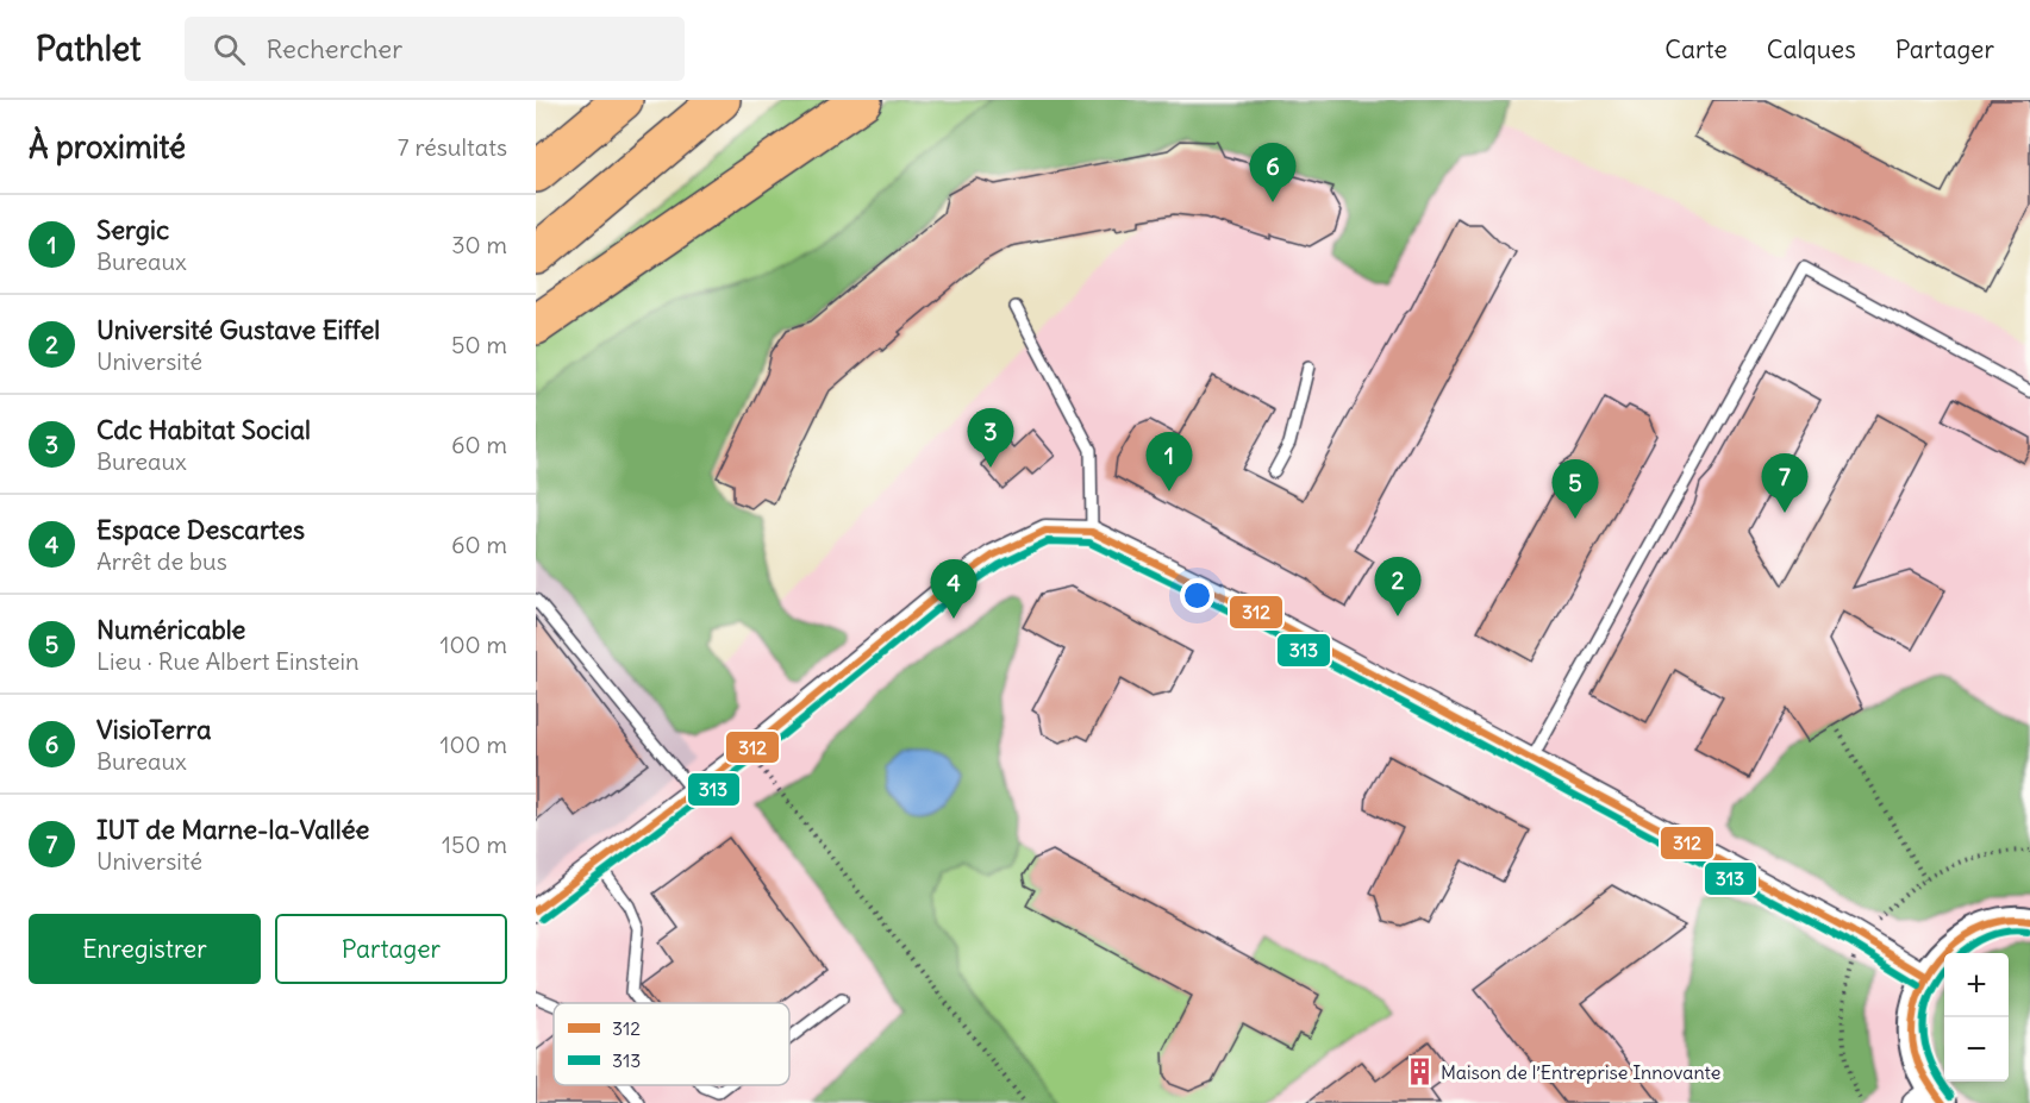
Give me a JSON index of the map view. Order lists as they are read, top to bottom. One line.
{"places":{"building":["Maison de l’Entreprise Innovante"]},"lines":["transit line 312","transit line 313"],"legend":["312","313"],"page":{"header":"Pathlet","search":"Rechercher","nav":["Carte","Calques","Partager"],"heading":["À proximité","7 résultats"],"pins":["6","3","1","7","5","2","4"],"list":[{"mark":"1","name":"Sergic","note":"Bureaux","value":"30 m"},{"mark":"2","name":"Université Gustave Eiffel","note":"Université","value":"50 m"},{"mark":"3","name":"Cdc Habitat Social","note":"Bureaux","value":"60 m"},{"mark":"4","name":"Espace Descartes","note":"Arrêt de bus","value":"60 m"},{"mark":"5","name":"Numéricable","note":"Lieu · Rue Albert Einstein","value":"100 m"},{"mark":"6","name":"VisioTerra","note":"Bureaux","value":"100 m"},{"mark":"7","name":"IUT de Marne-la-Vallée","note":"Université","value":"150 m"}],"buttons":["Enregistrer","Partager"],"map_buttons":["+","−"]}}
